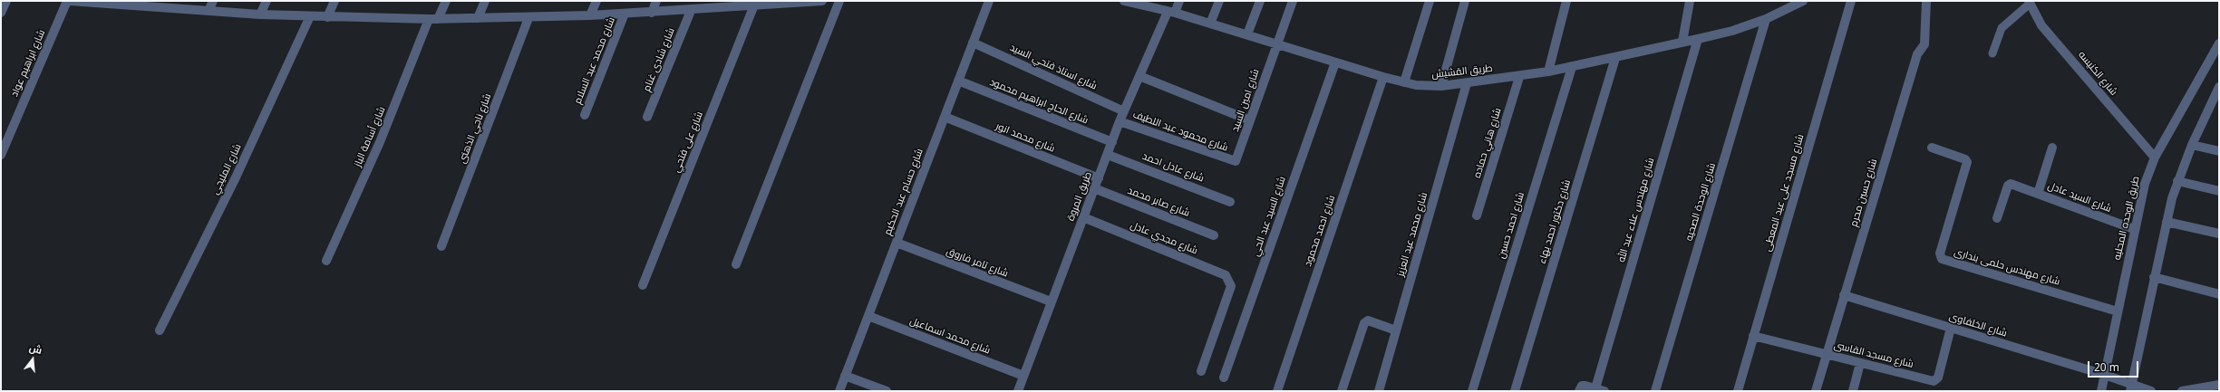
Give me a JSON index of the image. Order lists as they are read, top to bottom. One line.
{"streets":{"street":["شارع شادى غنام","شارع محمد عبد السلام","شارع ابراهيم عواد","شارع استاذ فتحي السيد","طريق القشيش","شارع الكنيسه","شارع امين السيد","شارع الحاج ابراهيم محمود","شارع ناجي الذهنى","شارع محمود عبد اللطيف","شارع أسامة الباز","شارع محمد انور","شارع على فتحي","شارع هاني حماده","شارع عادل احمد","شارع المليجي","شارع حسام عبد الحكيم","شارع مسجد على عبد المعطى","شارع حسين محرم","طريق المروة","شارع السيد عادل","شارع صابر محمد","شارع الوحدة الصحيه","شارع مهندس علاء عبد الله","شارع السيد عبد الحي","طريق الوحده المحليه","شارع دكتور احمد بهاء","شارع احمد حسين","شارع احمد محمود","شارع محمد عبد العزيز","شارع مجدي عادل","شارع تامر فاروق","شارع مهندس حلمى بندارى","شارع الخلفاوى","شارع محمد اسماعيل","شارع مسجد القاسى"]},"crossings":[["شارع استاذ فتحي السيد","شارع حسام عبد الحكيم"],["شارع استاذ فتحي السيد","طريق المروة"],["طريق القشيش","شارع امين السيد"],["طريق القشيش","شارع هاني حماده"],["طريق القشيش","طريق المروة"],["طريق القشيش","شارع الوحدة الصحيه"],["طريق القشيش","شارع مهندس علاء عبد الله"],["طريق القشيش","شارع السيد عبد الحي"],["طريق القشيش","شارع دكتور احمد بهاء"],["طريق القشيش","شارع احمد حسين"],["طريق القشيش","شارع احمد محمود"],["طريق القشيش","شارع محمد عبد العزيز"],["شارع الكنيسه","طريق الوحده المحليه"],["شارع امين السيد","شارع محمود عبد اللطيف"],["شارع الحاج ابراهيم محمود","شارع حسام عبد الحكيم"],["شارع الحاج ابراهيم محمود","طريق المروة"],["شارع محمود عبد اللطيف","طريق المروة"],["شارع محمد انور","شارع حسام عبد الحكيم"],["شارع محمد انور","طريق المروة"],["شارع عادل احمد","طريق المروة"],["شارع حسام عبد الحكيم","شارع تامر فاروق"],["شارع حسام عبد الحكيم","شارع محمد اسماعيل"],["شارع مسجد على عبد المعطى","شارع مسجد القاسى"],["شارع حسين محرم","شارع الخلفاوى"],["شارع حسين محرم","شارع مسجد القاسى"],["طريق المروة","شارع صابر محمد"],["طريق المروة","شارع مجدي عادل"],["طريق المروة","شارع تامر فاروق"],["طريق المروة","شارع محمد اسماعيل"],["شارع السيد عادل","طريق الوحده المحليه"],["طريق الوحده المحليه","شارع مهندس حلمى بندارى"],["طريق الوحده المحليه","شارع الخلفاوى"],["شارع الخلفاوى","شارع مسجد القاسى"]],"scale_bar":"20 m","north":"top"}
